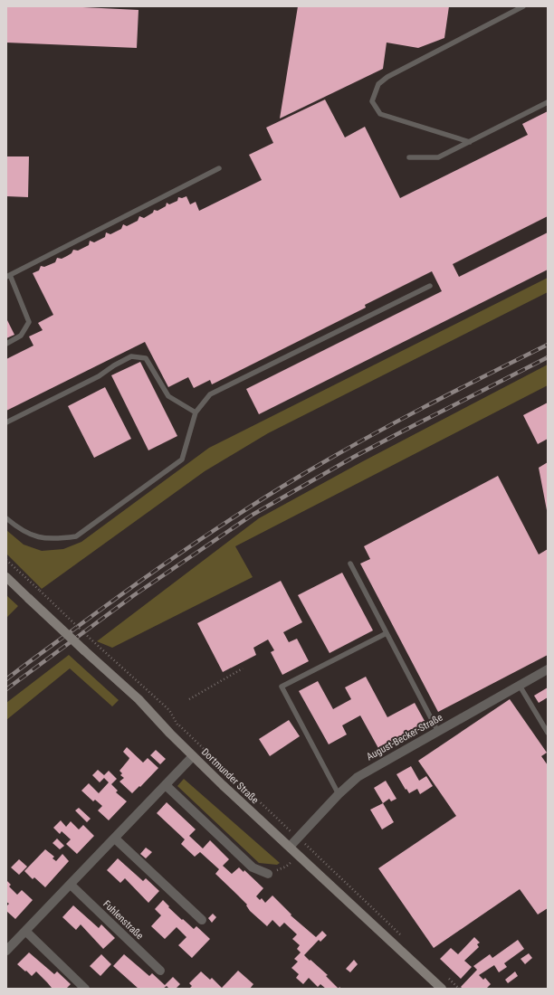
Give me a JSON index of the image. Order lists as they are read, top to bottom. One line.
{"streets":{"main road":["Dortmunder Straße"],"street":["August-Becker-Straße","Fuhlenstraße"]},"crossings":[["August-Becker-Straße","Dortmunder Straße"]]}
